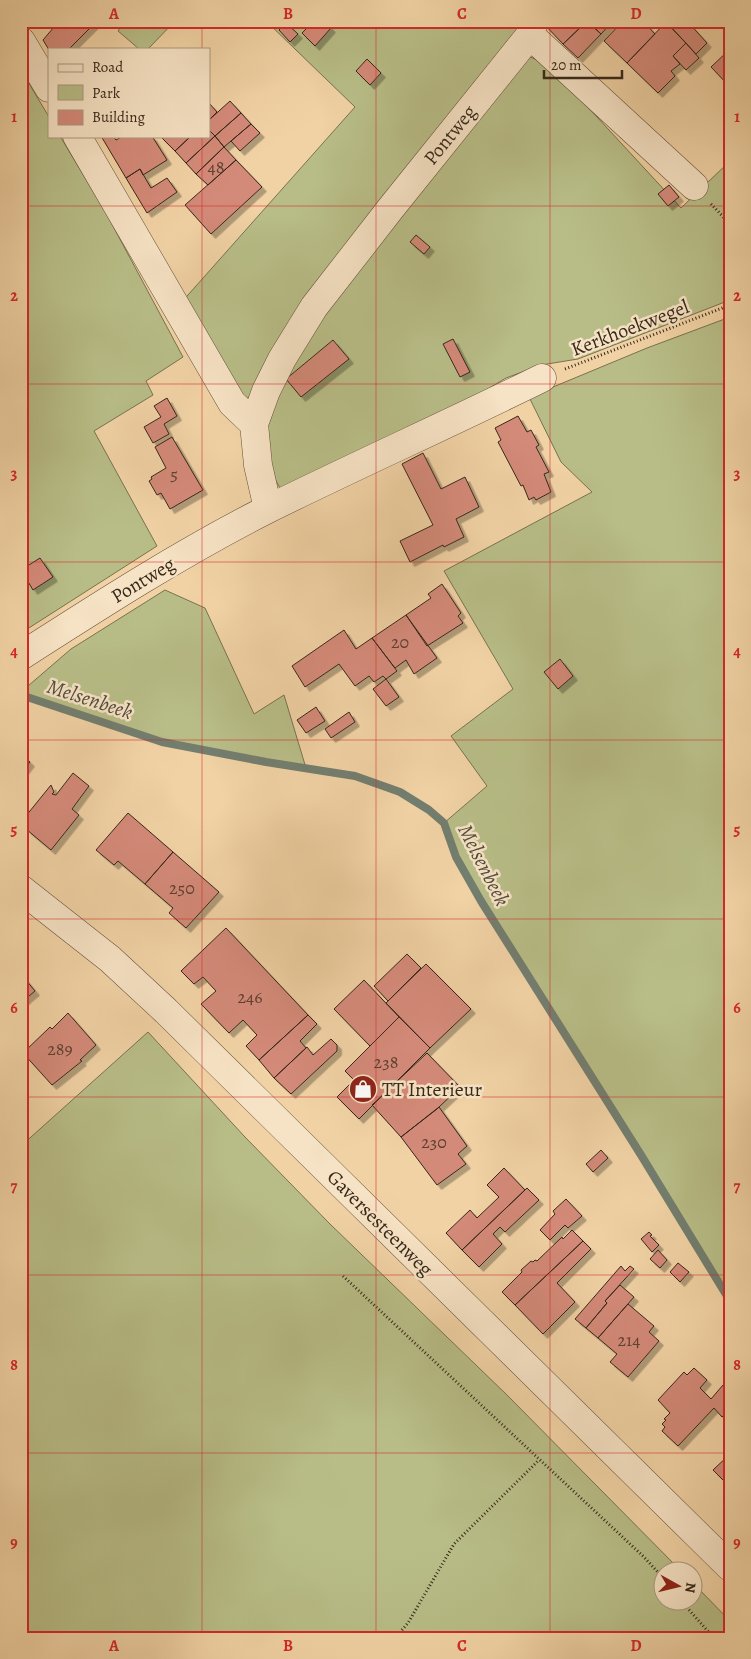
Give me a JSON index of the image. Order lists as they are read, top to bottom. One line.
{"streets":{"street":["Pontweg","Gaversesteenweg"],"path":["Kerkhoekwegel"]},"crossings":[["Pontweg","Kerkhoekwegel"]],"water":["Melsenbeek"],"places":{"shop":["TT Interieur"]},"house_numbers":["48","5","20","250","246","289","238","230","214"],"legend":["Road","Park","Building"],"scale_bar":"20 m","north":"right","grid":{"columns":["A","B","C","D"],"rows":["1","2","3","4","5","6","7","8","9"]}}
